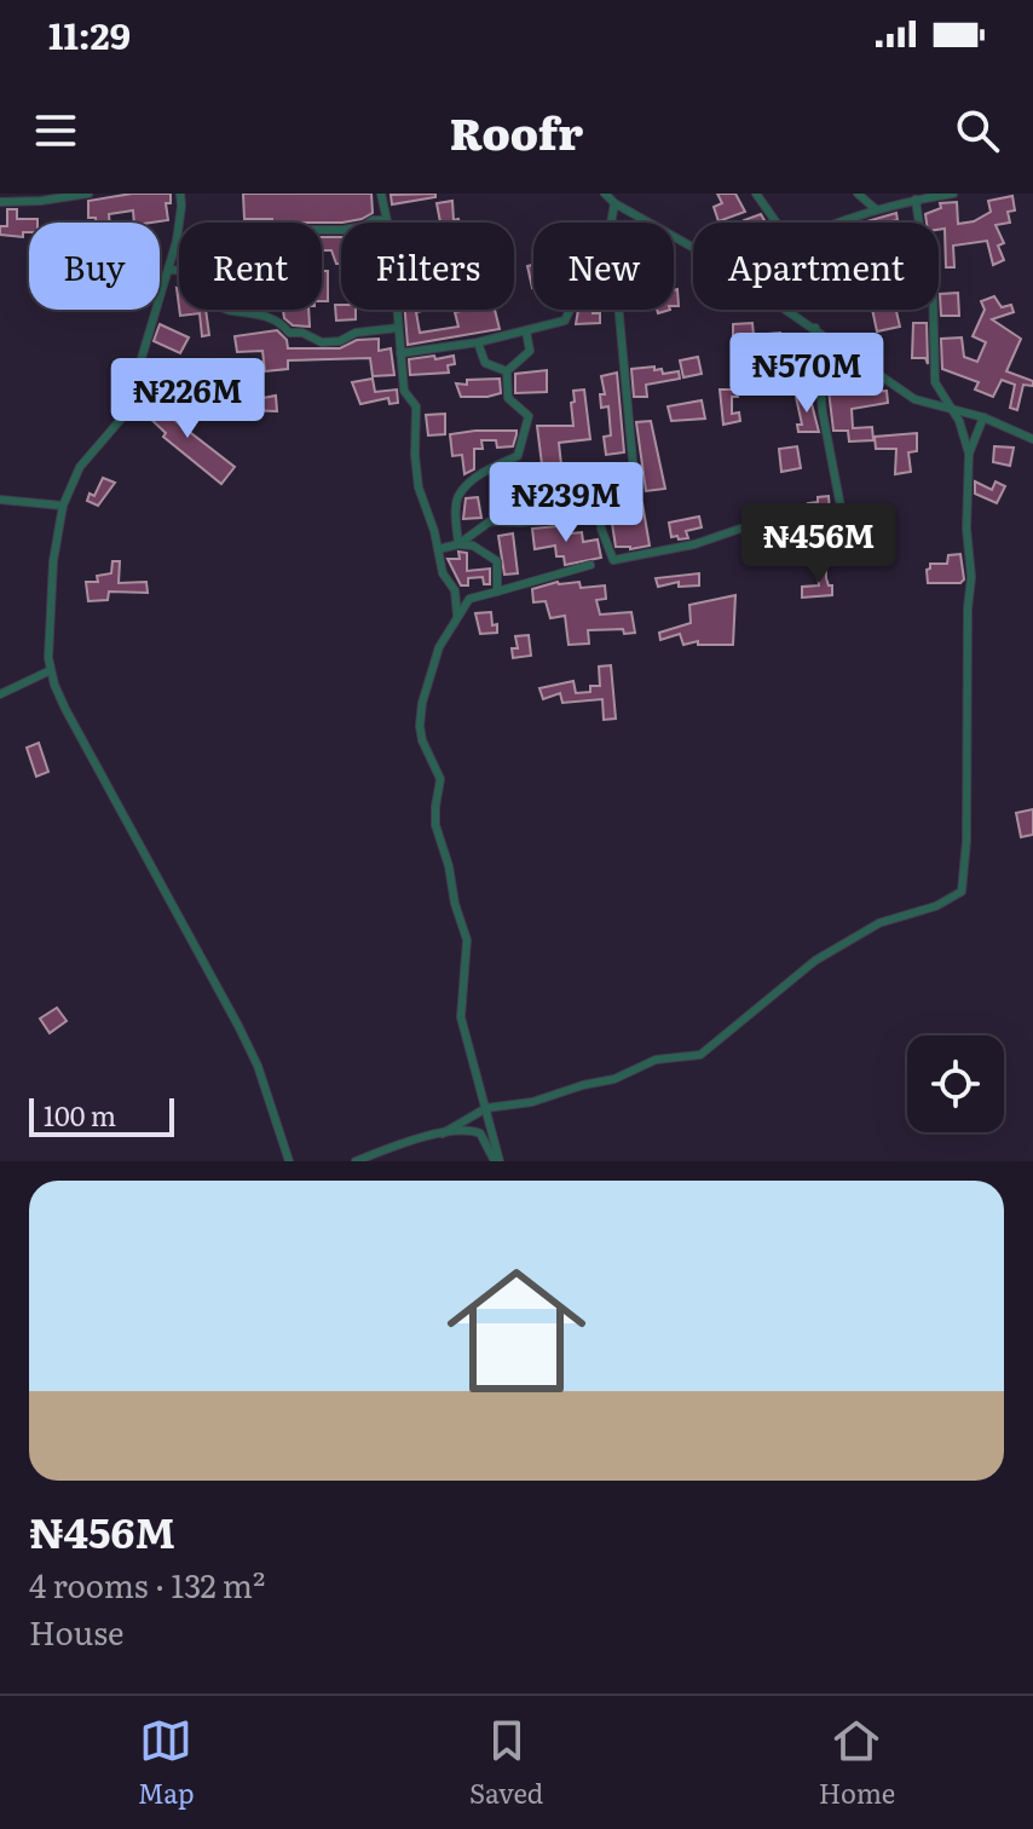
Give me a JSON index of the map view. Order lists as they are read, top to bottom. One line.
{"scale_bar":"100 m","page":{"status":"11:29","header":"Roofr","chip":["Buy","Rent","Filters","New","Apartment"],"price":["₦570M","₦226M","₦239M","₦456M"],"scale":"100 m","list":[{"name":"₦456M","note":"4 rooms · 132 m² · House"}],"tabs":["Map","Saved","Home"]}}
